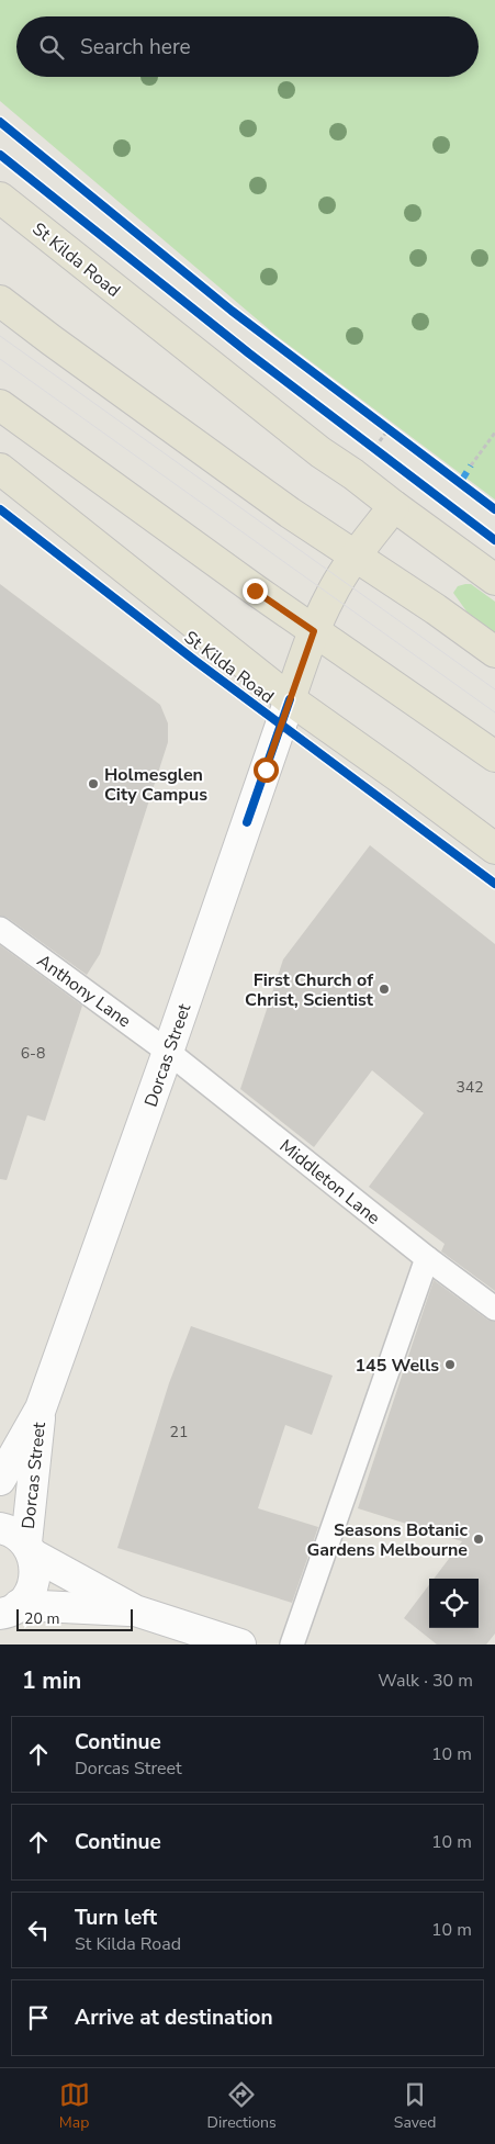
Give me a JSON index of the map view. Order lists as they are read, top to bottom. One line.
{"streets":{"main road":["St Kilda Road"],"street":["Dorcas Street"],"lane":["Anthony Lane","Middleton Lane"]},"crossings":[["St Kilda Road","Dorcas Street"],["Anthony Lane","Dorcas Street"],["Anthony Lane","Middleton Lane"],["Dorcas Street","Middleton Lane"]],"places":["Holmesglen City Campus","First Church of Christ, Scientist","145 Wells","Seasons Botanic Gardens Melbourne"],"house_numbers":["6-8","342","21"],"scale_bar":"20 m","page":{"search":"Search here","scale":"20 m","heading":["1 min","Walk · 30 m"],"list":[["Continue","Dorcas Street","10 m"],["Continue","10 m"],["Turn left","St Kilda Road","10 m"],"Arrive at destination"],"nav":["Map","Directions","Saved"]}}
